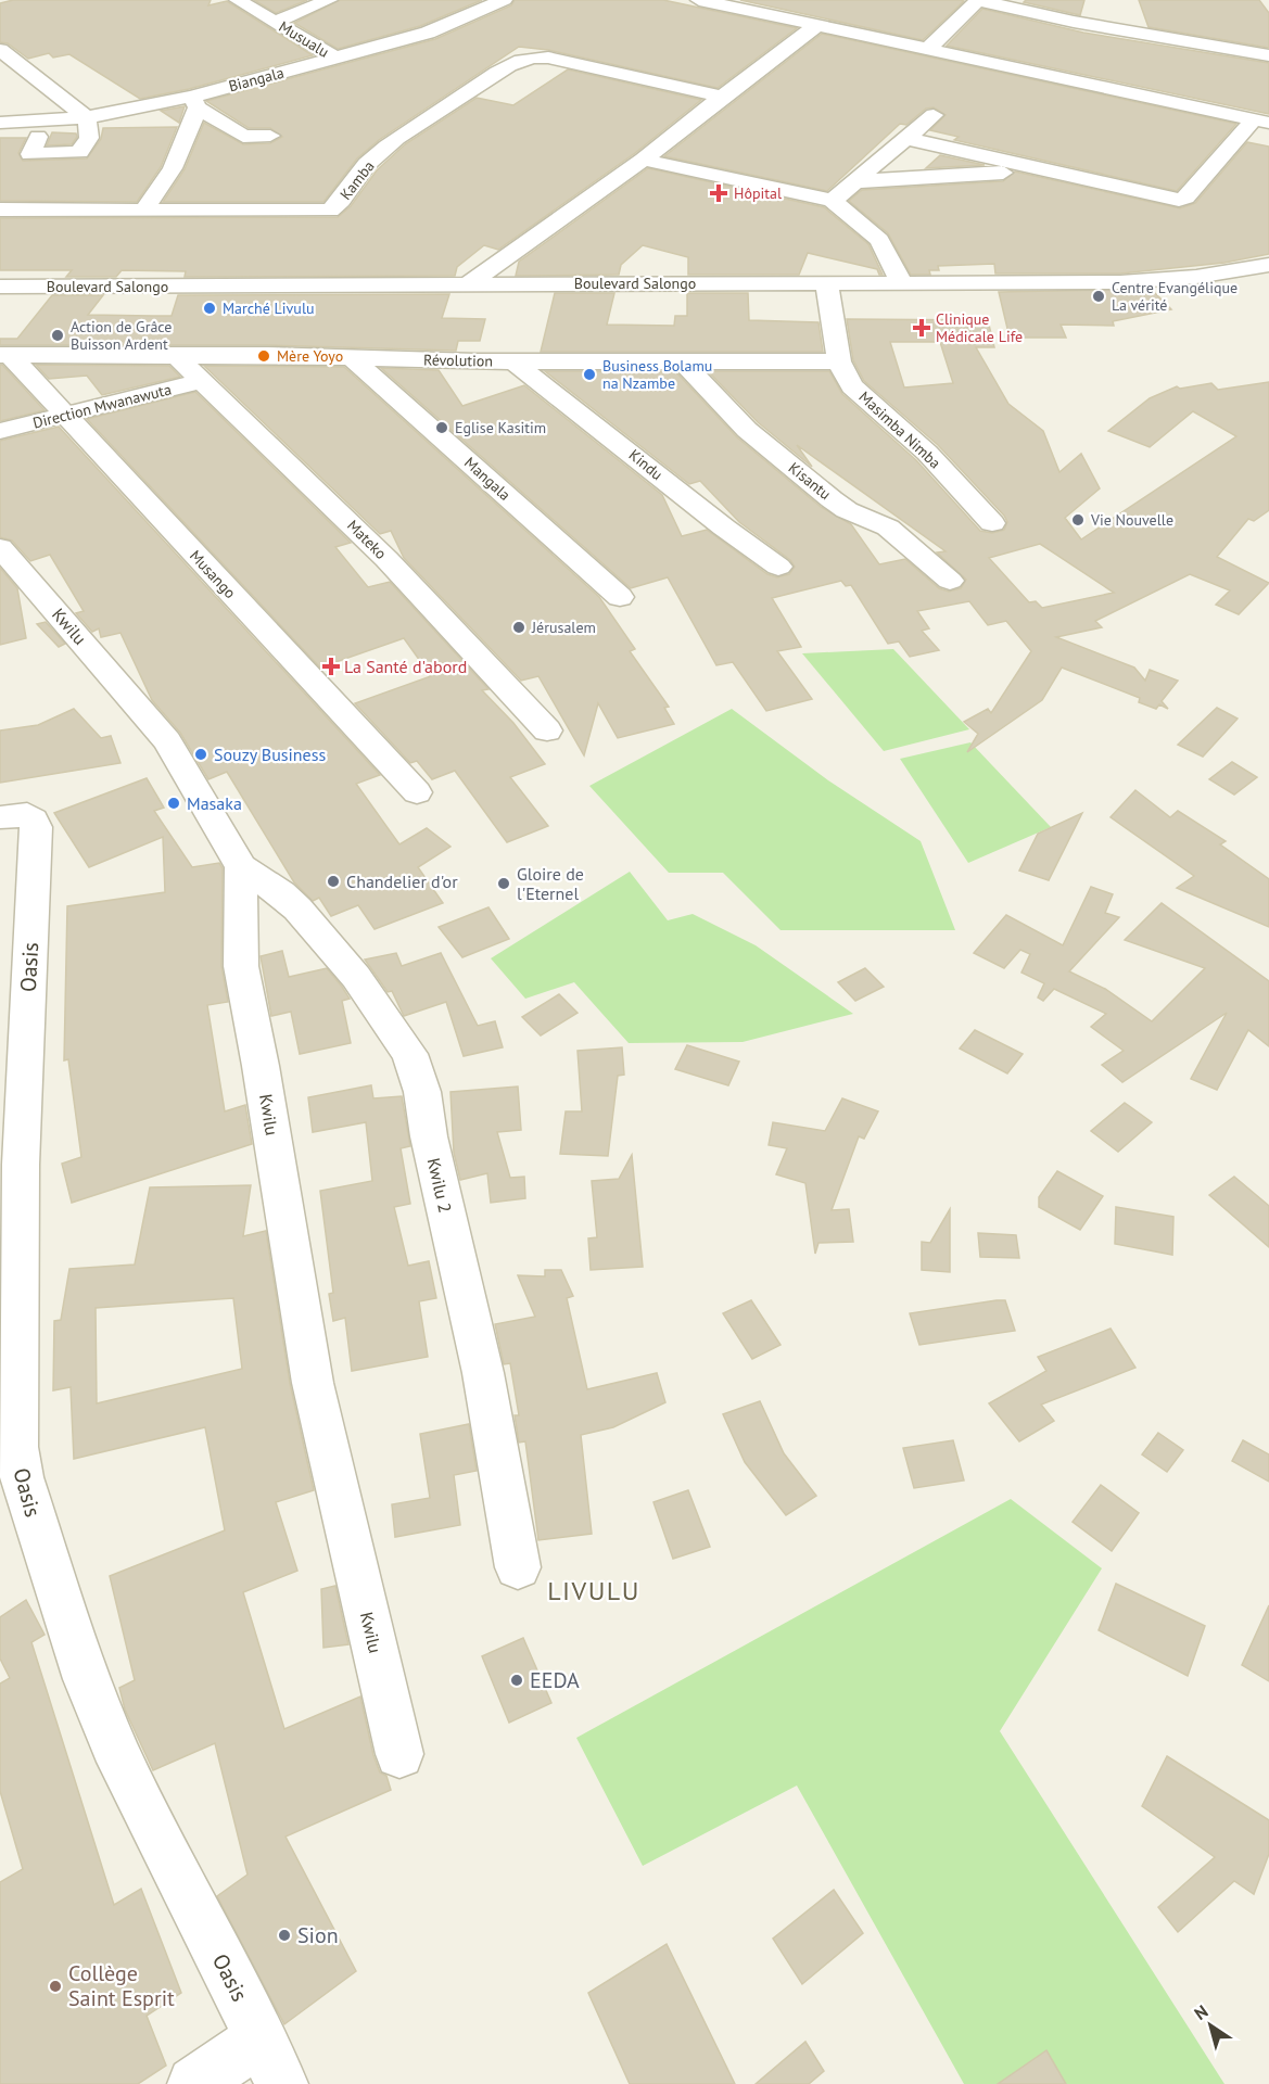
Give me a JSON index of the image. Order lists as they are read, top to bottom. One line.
{"streets":{"street":["Musualu","Biangala","Kamba","Boulevard Salongo","Révolution","Direction Mwanawuta","Masimba Nimba","Kindu","Mangala","Kisantu","Mateko","Musango","Kwilu","Oasis","Kwilu 2"]},"crossings":[["Musualu","Biangala"],["Révolution","Masimba Nimba"],["Révolution","Kindu"],["Révolution","Mangala"],["Révolution","Kisantu"],["Révolution","Mateko"],["Révolution","Musango"],["Direction Mwanawuta","Mateko"],["Direction Mwanawuta","Musango"],["Kwilu","Kwilu 2"]],"districts":["LIVULU"],"places":{"health":["Hôpital","Clinique Médicale Life","La Santé d'abord"],"other":["Centre Evangélique La vérité","Marché Livulu","Action de Grâce Buisson Ardent","Mère Yoyo","Business Bolamu na Nzambe","Eglise Kasitim","Vie Nouvelle","Jérusalem","Souzy Business","Masaka","Chandelier d'or","Gloire de l'Eternel","EEDA","Sion","Collège Saint Esprit"]},"north":"top left"}
